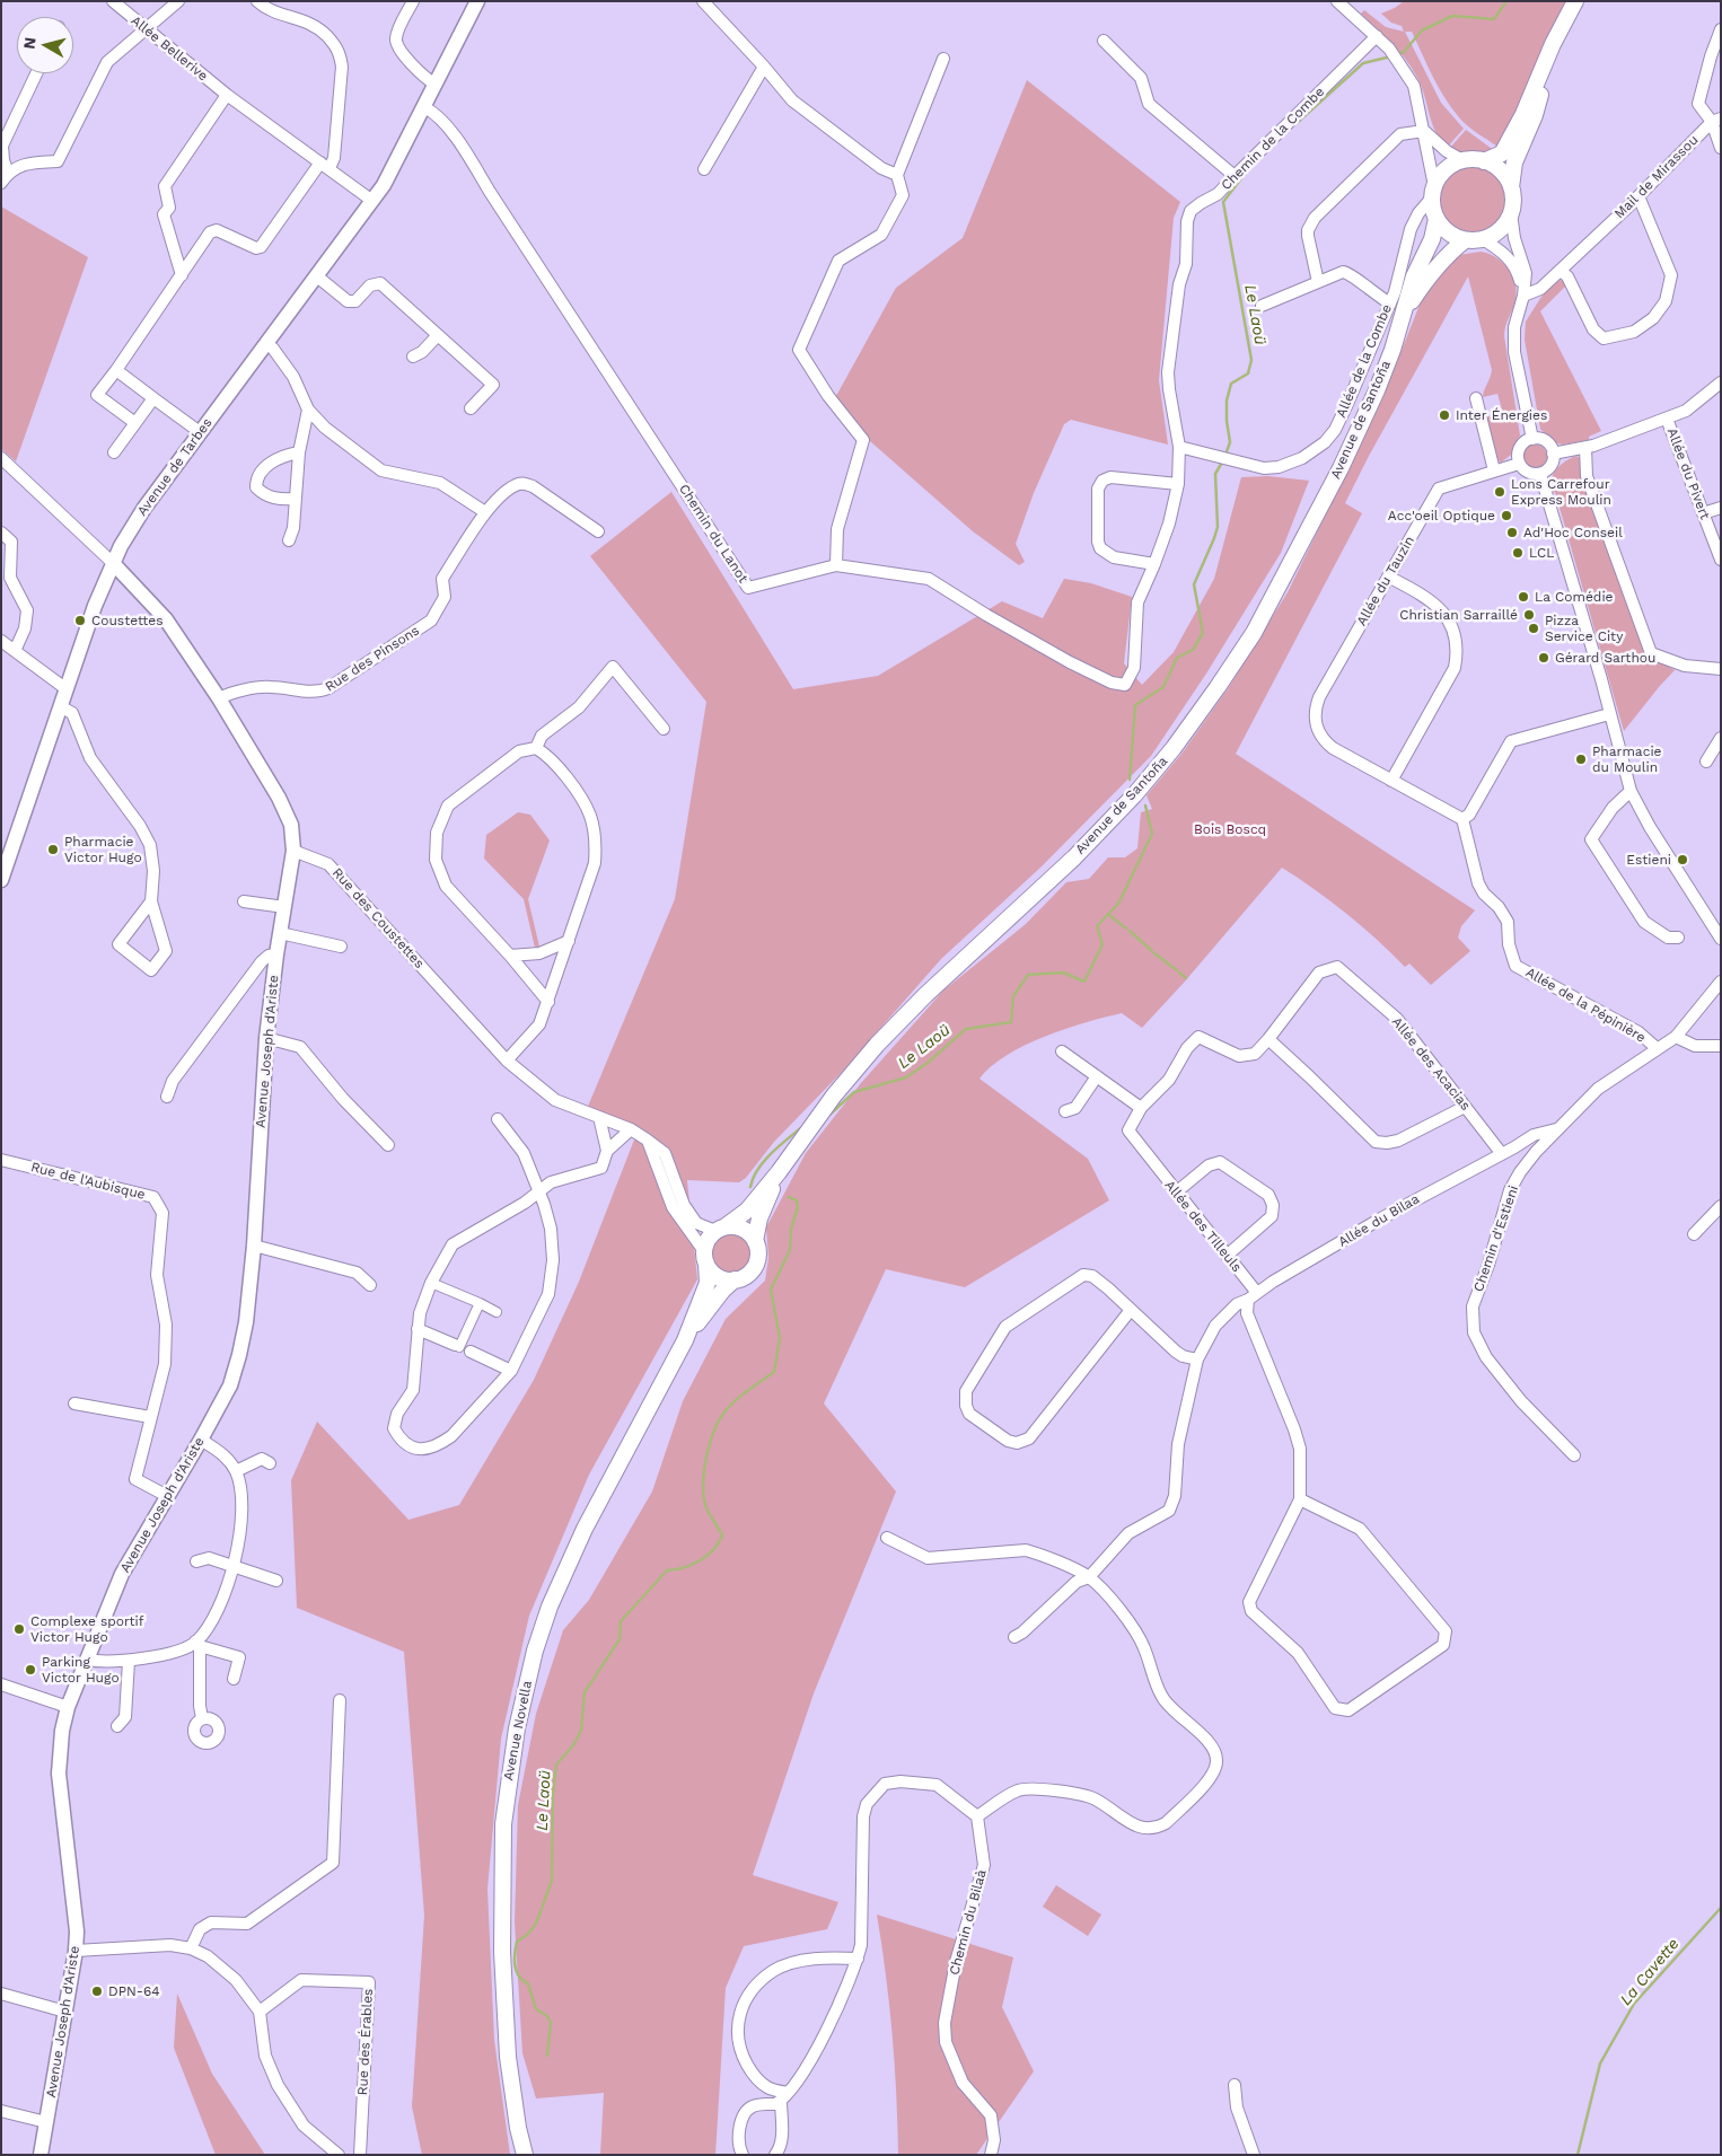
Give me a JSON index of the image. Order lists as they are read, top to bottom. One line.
{"streets":{"main road":["Avenue de Santoña","Avenue Novella"],"street":["Allée Bellerive","Chemin de la Combe","Mail de Mirassou","Allée de la Combe","Avenue de Tarbes","Allée du Pivert","Chemin du Lanot","Allée du Tauzin","Rue des Pinsons","Rue des Coustettes","Allée de la Pépinière","Avenue Joseph d'Ariste","Allée des Acacias","Rue de l'Aubisque","Allée du Bilaa","Allée des Tilleuls","Chemin d'Estieni","Chemin du Bilaà","Rue des Érables"]},"crossings":[["Chemin de la Combe","Allée de la Combe"],["Chemin de la Combe","Chemin du Lanot"],["Allée de la Combe","Avenue de Santoña"],["Allée de la Combe","Chemin du Lanot"],["Avenue de Santoña","Rue des Coustettes"],["Avenue de Santoña","Avenue Novella"],["Avenue de Tarbes","Chemin du Lanot"],["Rue des Coustettes","Avenue Joseph d'Ariste"],["Rue des Coustettes","Avenue Novella"],["Allée de la Pépinière","Chemin d'Estieni"],["Avenue Joseph d'Ariste","Rue de l'Aubisque"],["Allée des Acacias","Allée du Bilaa"],["Allée des Acacias","Allée des Tilleuls"],["Allée du Bilaa","Allée des Tilleuls"],["Allée du Bilaa","Chemin d'Estieni"]],"water":["Le Laoü","La Cavette"],"parks":["Bois Boscq"],"places":["Inter Énergies","Lons Carrefour Express Moulin","Acc'oeil Optique","Ad'Hoc Conseil","LCL","La Comédie","Christian Sarraillé","Coustettes","Pizza Service City","Gérard Sarthou","Pharmacie du Moulin","Pharmacie Victor Hugo","Estieni","Complexe sportif Victor Hugo","Parking Victor Hugo","DPN-64"],"north":"left"}
